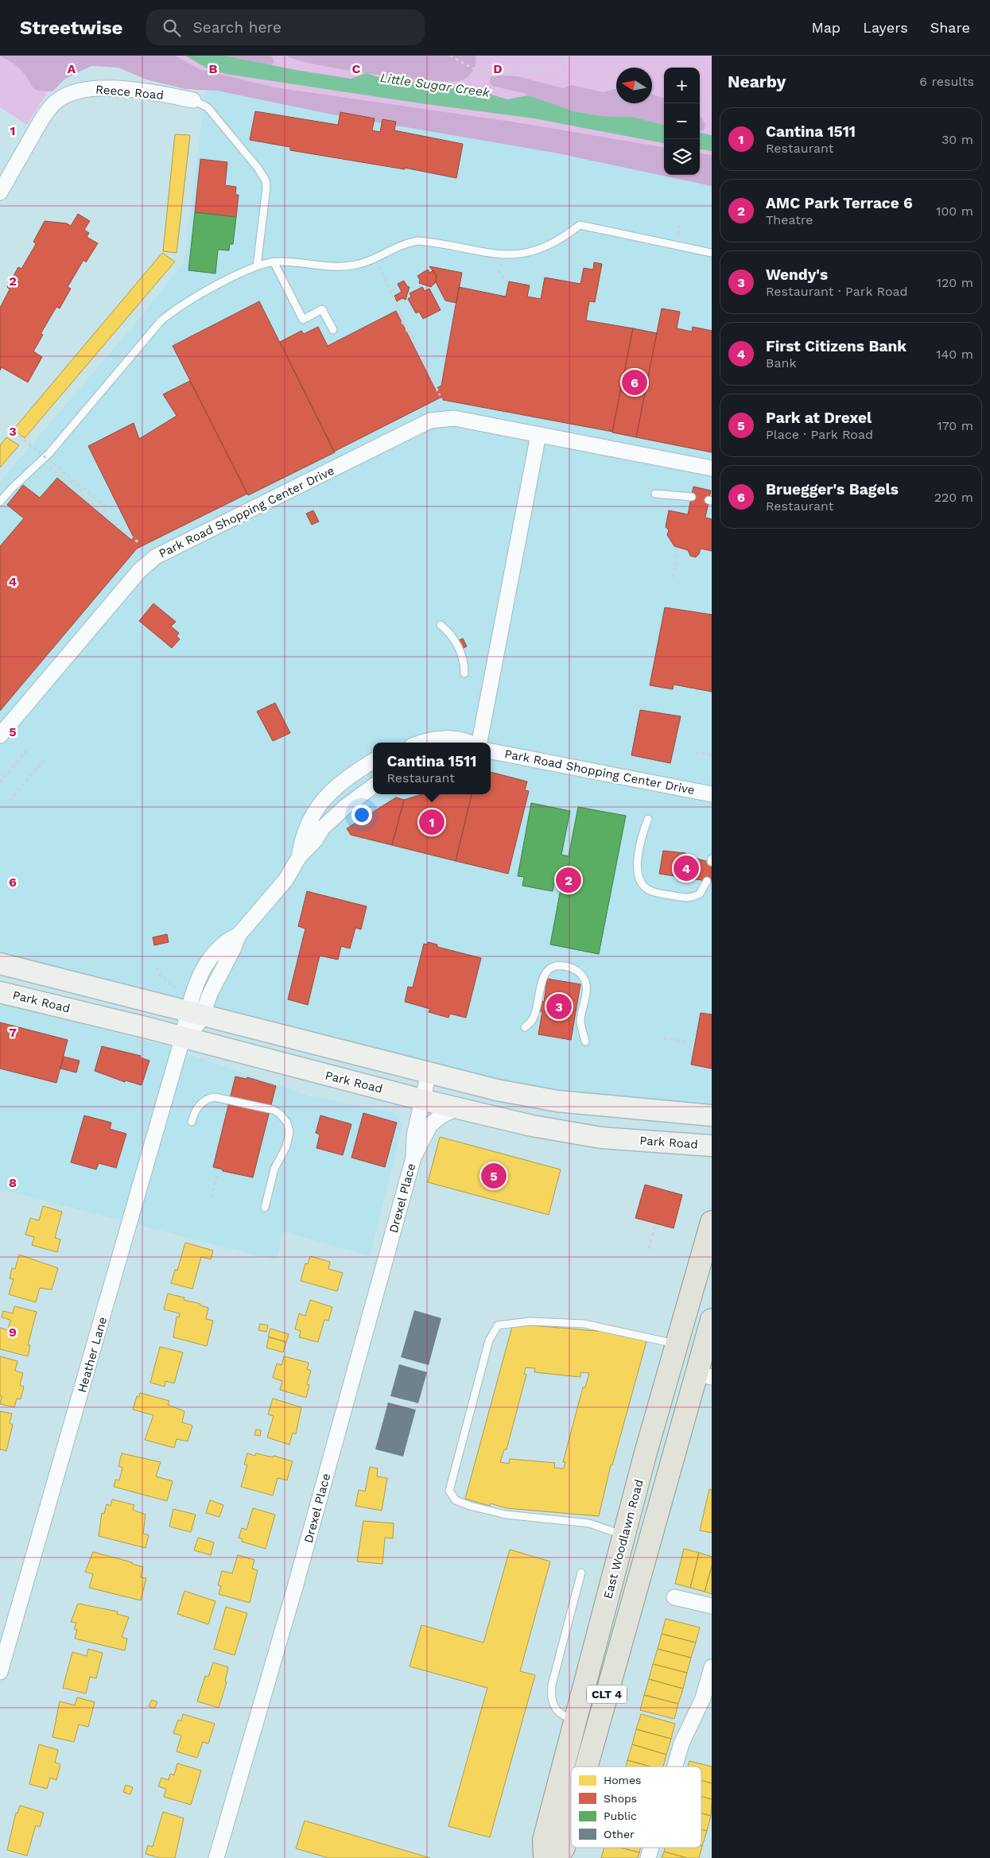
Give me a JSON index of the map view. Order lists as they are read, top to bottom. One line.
{"streets":{"main road":["Park Road","East Woodlawn Road","CLT 4"],"street":["Reece Road","Park Road Shopping Center Drive","Drexel Place","Heather Lane"]},"crossings":[["Park Road","Drexel Place"],["Park Road","Heather Lane"]],"water":["Little Sugar Creek"],"legend":["Homes","Shops","Public","Other"],"north":"left","page":{"header":"Streetwise","search":"Search here","nav":["Map","Layers","Share"],"heading":["Nearby","6 results"],"map_buttons":["+","−"],"list":[{"mark":"1","name":"Cantina 1511","note":"Restaurant","value":"30 m"},{"mark":"2","name":"AMC Park Terrace 6","note":"Theatre","value":"100 m"},{"mark":"3","name":"Wendy's","note":"Restaurant · Park Road","value":"120 m"},{"mark":"4","name":"First Citizens Bank","note":"Bank","value":"140 m"},{"mark":"5","name":"Park at Drexel","note":"Place · Park Road","value":"170 m"},{"mark":"6","name":"Bruegger's Bagels","note":"Restaurant","value":"220 m"}],"pins":["6","1","4","2","3","5"],"popup":["Cantina 1511","Restaurant"]},"grid":{"columns":["A","B","C","D"],"rows":["1","2","3","4","5","6","7","8","9"]}}
